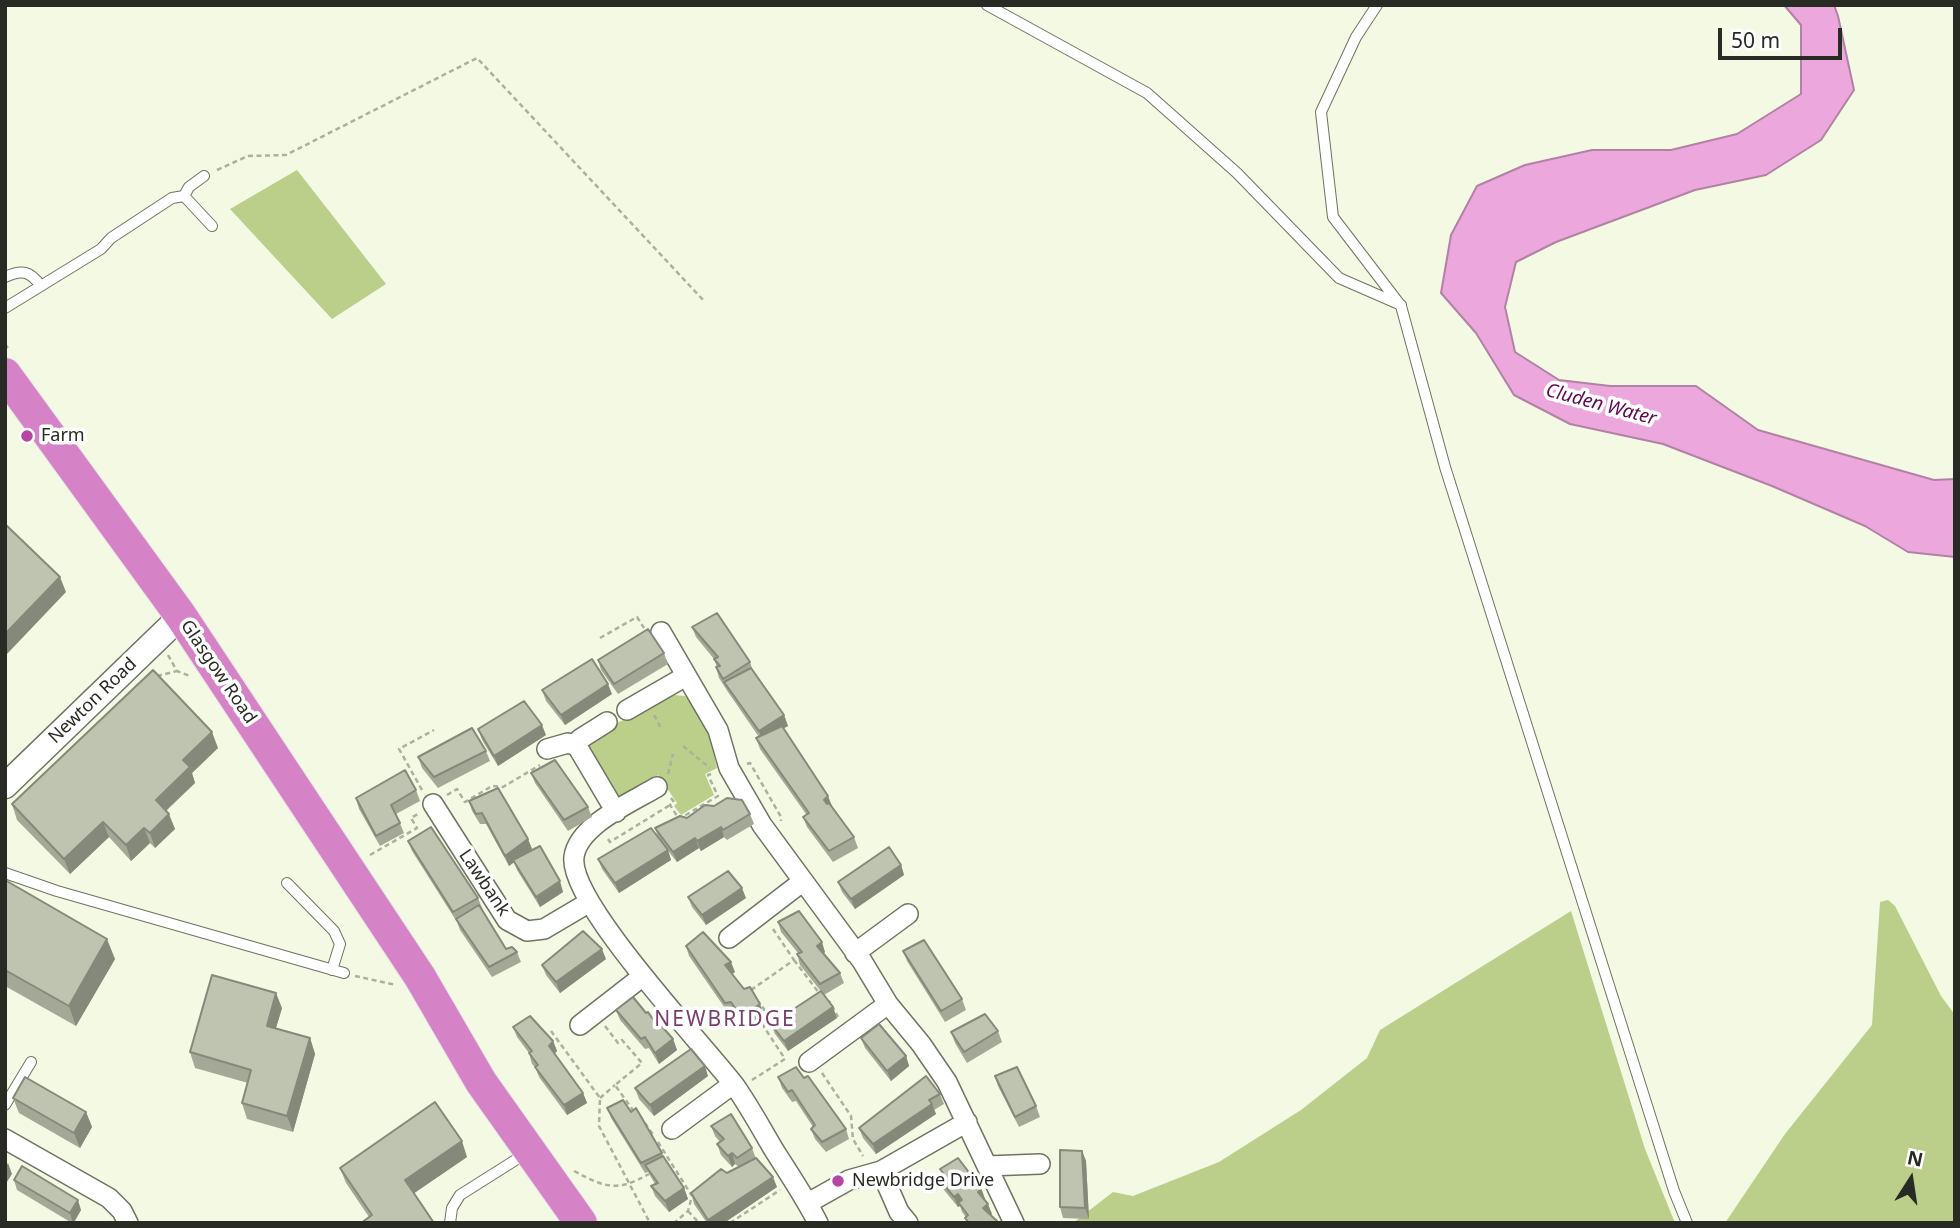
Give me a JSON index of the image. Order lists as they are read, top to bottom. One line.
{"streets":{"highway":["Glasgow Road"],"street":["Newton Road","Lawbank"]},"crossings":[["Glasgow Road","Newton Road"]],"districts":["NEWBRIDGE"],"water":["Cluden Water"],"places":["Farm","Newbridge Drive"],"scale_bar":"50 m","north":"top"}
